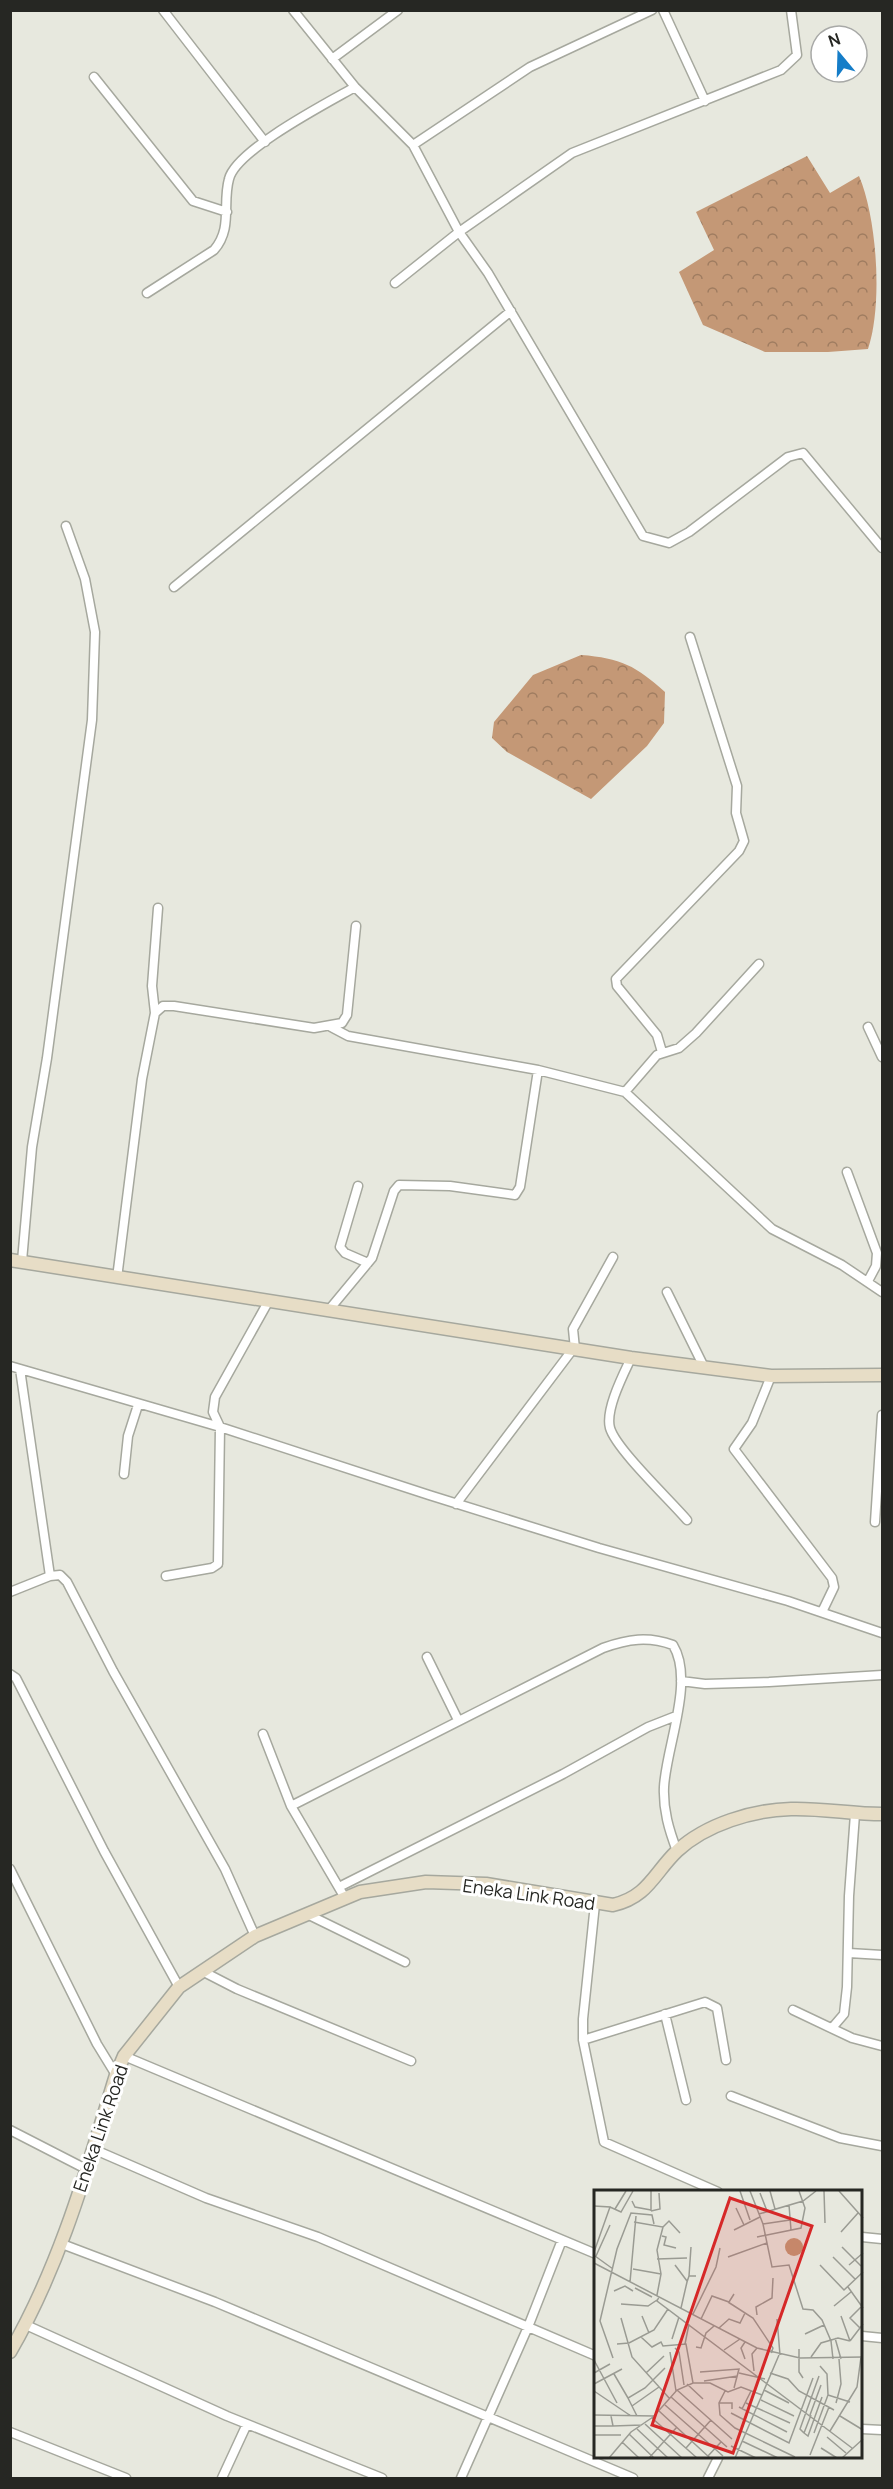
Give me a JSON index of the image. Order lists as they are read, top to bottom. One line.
{"streets":{"street":["Eneka Link Road"]},"north":"top"}
